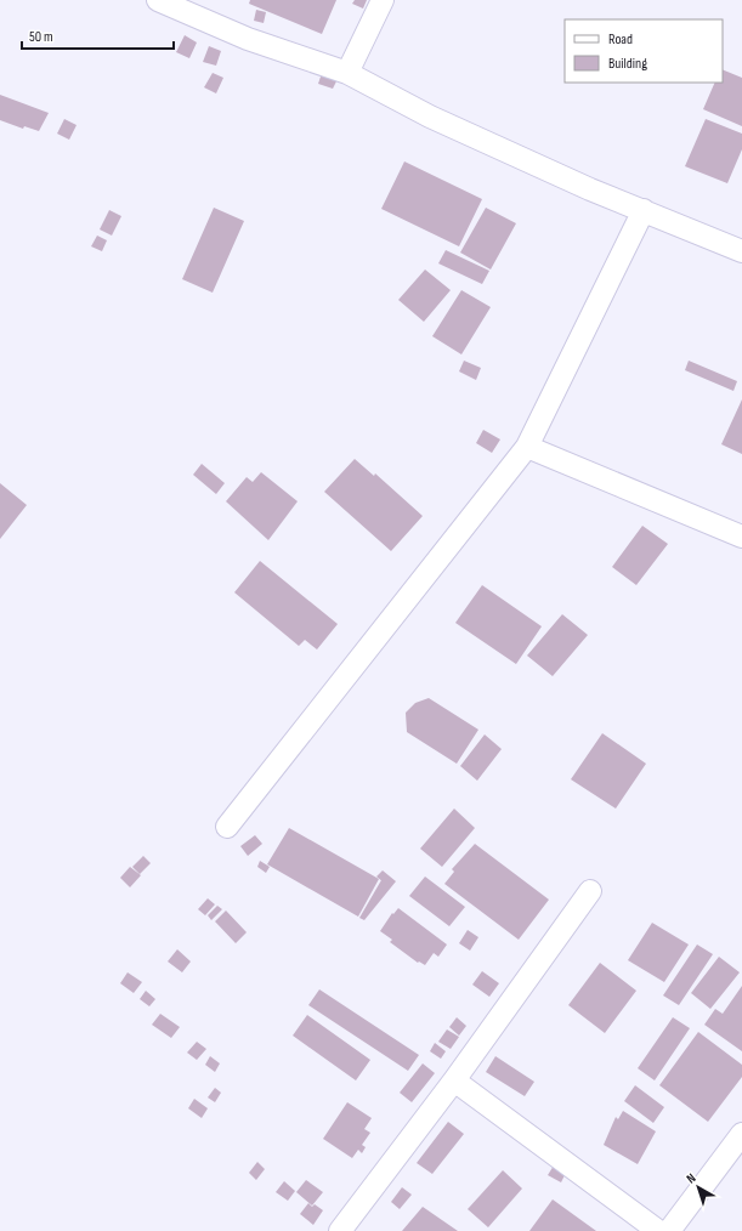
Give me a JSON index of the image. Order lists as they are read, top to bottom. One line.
{"legend":["Road","Building"],"scale_bar":"50 m","north":"top left"}
